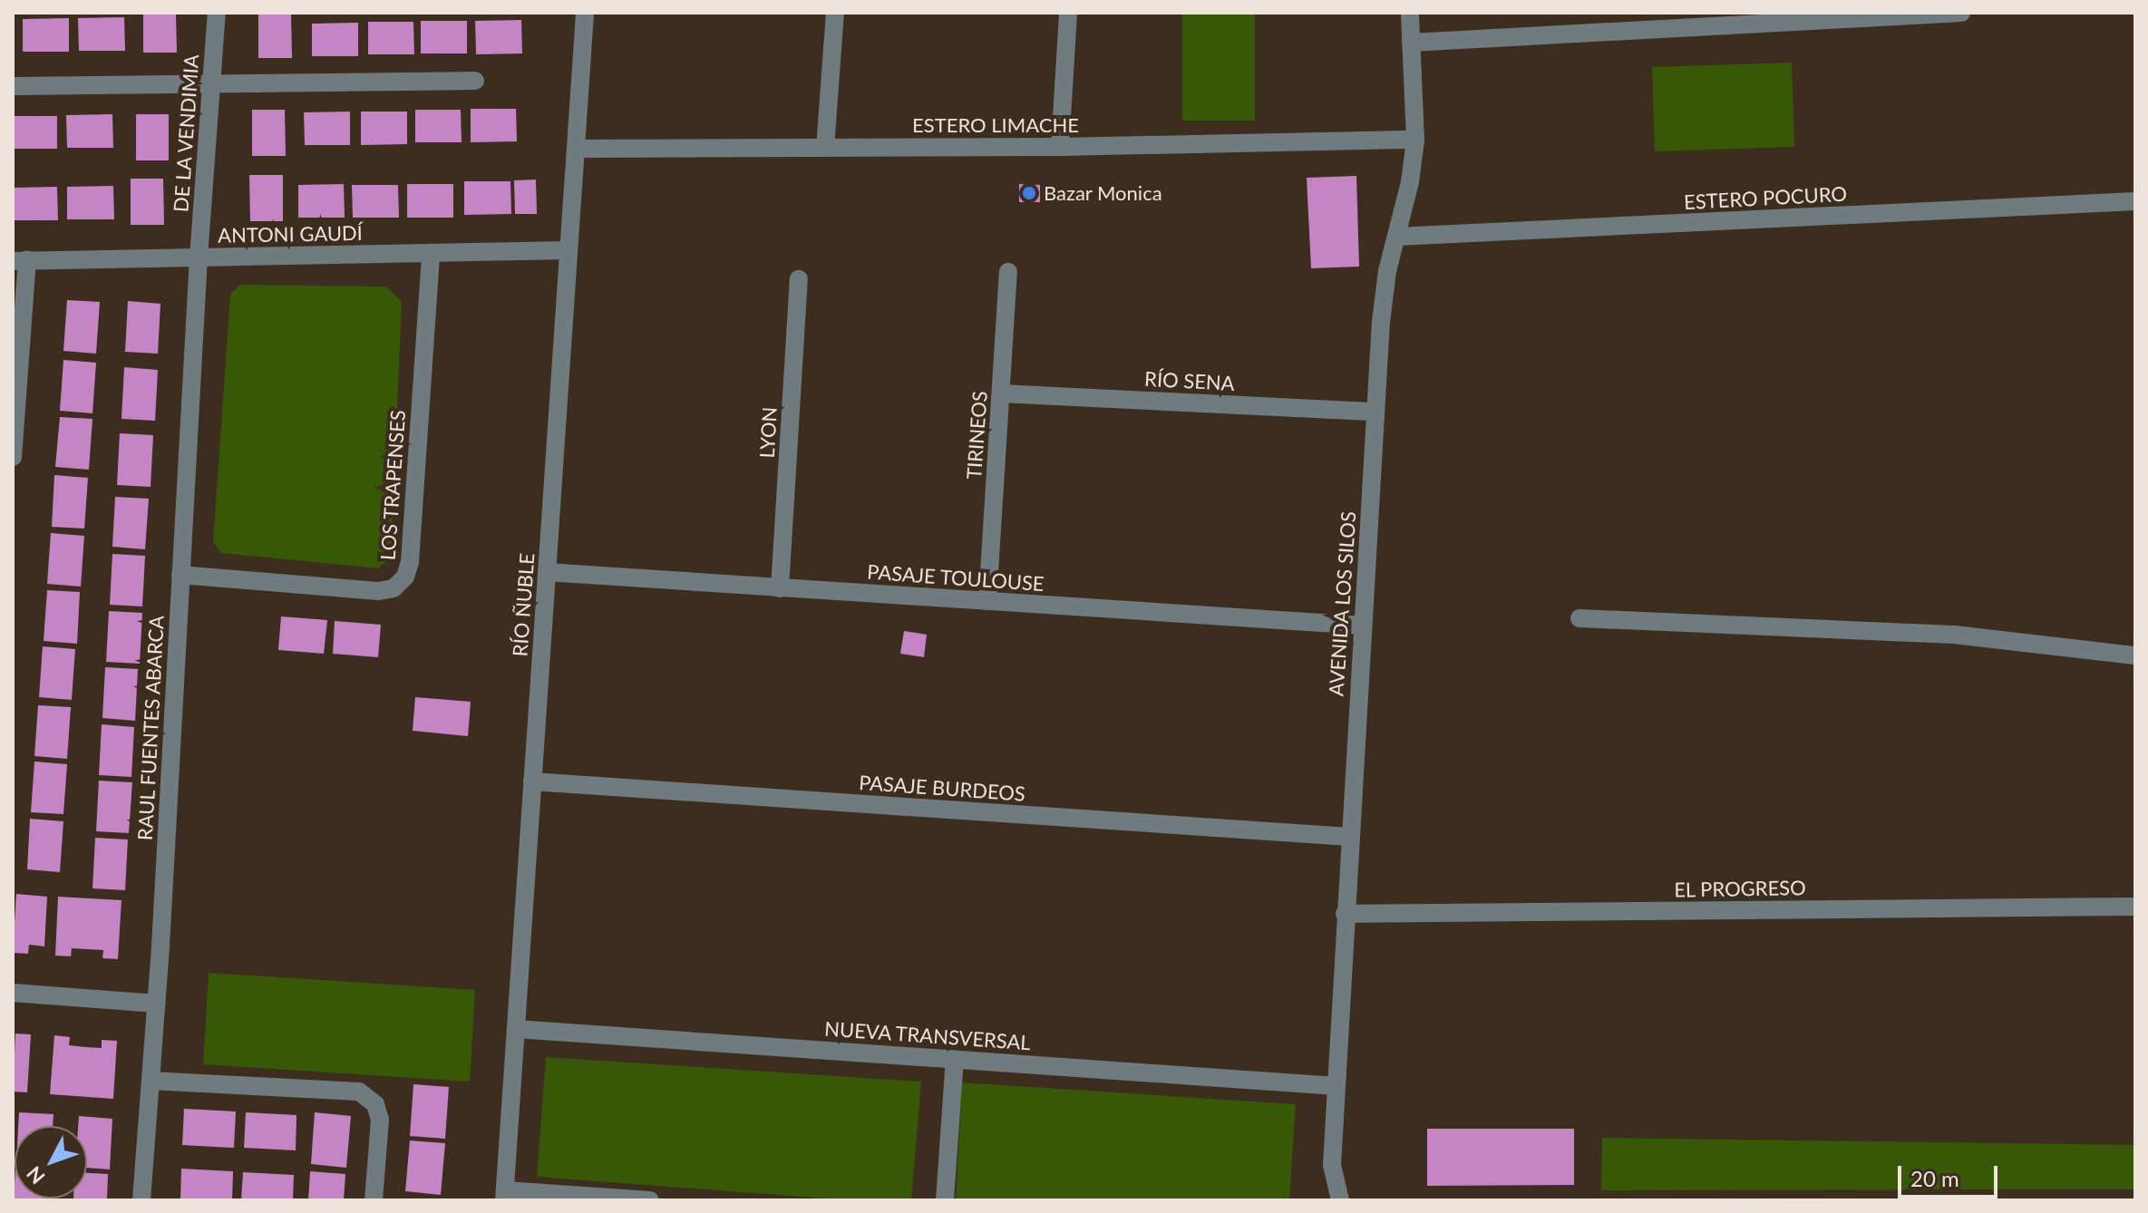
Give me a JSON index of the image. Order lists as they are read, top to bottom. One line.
{"streets":{"street":["ESTERO LIMACHE","DE LA VENDIMIA","ESTERO POCURO","ANTONI GAUDÍ","RÍO SENA","LYON","TIRINEOS","LOS TRAPENSES","PASAJE TOULOUSE","AVENIDA LOS SILOS","RÍO ÑUBLE","RAUL FUENTES ABARCA","PASAJE BURDEOS","EL PROGRESO","NUEVA TRANSVERSAL"]},"crossings":[["ESTERO LIMACHE","AVENIDA LOS SILOS"],["ESTERO LIMACHE","RÍO ÑUBLE"],["DE LA VENDIMIA","ANTONI GAUDÍ"],["DE LA VENDIMIA","RAUL FUENTES ABARCA"],["ESTERO POCURO","AVENIDA LOS SILOS"],["ANTONI GAUDÍ","LOS TRAPENSES"],["ANTONI GAUDÍ","RÍO ÑUBLE"],["ANTONI GAUDÍ","RAUL FUENTES ABARCA"],["RÍO SENA","TIRINEOS"],["RÍO SENA","AVENIDA LOS SILOS"],["LYON","PASAJE TOULOUSE"],["TIRINEOS","PASAJE TOULOUSE"],["LOS TRAPENSES","RAUL FUENTES ABARCA"],["PASAJE TOULOUSE","AVENIDA LOS SILOS"],["PASAJE TOULOUSE","RÍO ÑUBLE"],["AVENIDA LOS SILOS","PASAJE BURDEOS"],["AVENIDA LOS SILOS","EL PROGRESO"],["AVENIDA LOS SILOS","NUEVA TRANSVERSAL"],["RÍO ÑUBLE","PASAJE BURDEOS"],["RÍO ÑUBLE","NUEVA TRANSVERSAL"]],"places":["Bazar Monica"],"scale_bar":"20 m","north":"bottom left"}
